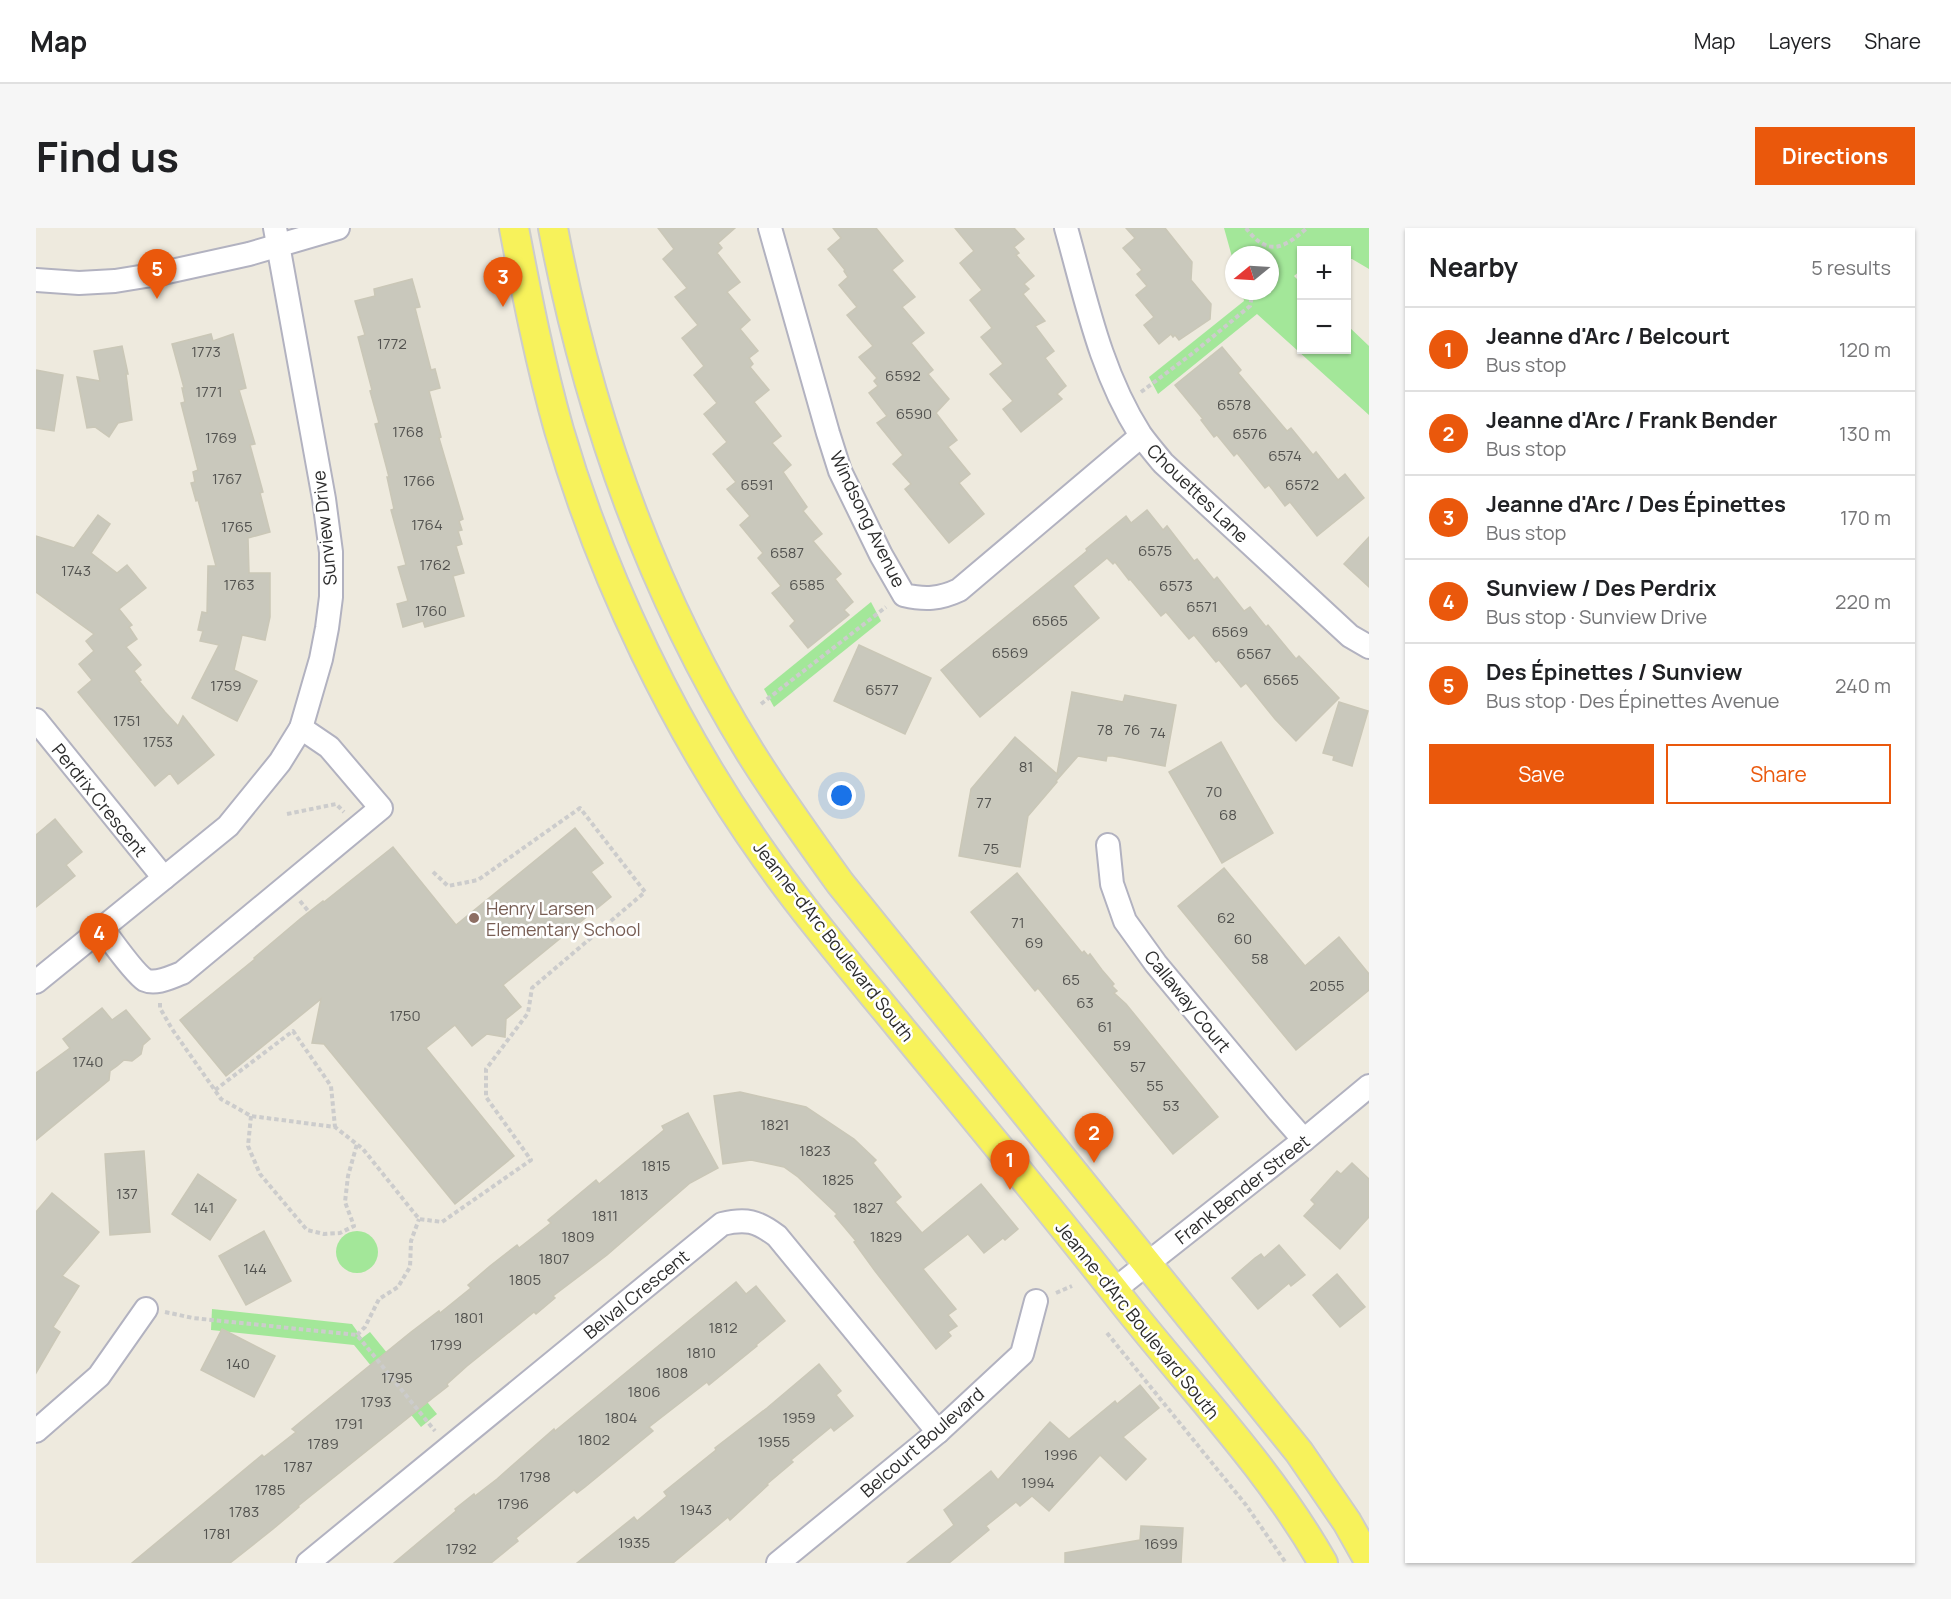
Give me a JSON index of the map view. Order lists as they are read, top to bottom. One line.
{"streets":{"main road":["Jeanne-d'Arc Boulevard South"],"street":["Chouettes Lane","Windsong Avenue","Sunview Drive","Perdrix Crescent","Callaway Court","Frank Bender Street","Belval Crescent","Belcourt Boulevard"]},"crossings":[["Chouettes Lane","Windsong Avenue"],["Sunview Drive","Perdrix Crescent"],["Jeanne-d'Arc Boulevard South","Frank Bender Street"],["Callaway Court","Frank Bender Street"],["Belval Crescent","Belcourt Boulevard"]],"places":["Henry Larsen Elementary School"],"house_numbers":["1772","1773","6592","1771","6578","6590","1768","6576","1769","6574","1767","1766","6591","6572","1764","1765","6575","6587","1762","1743","1763","6585","6573","6571","1760","6565","6569","6569","6567","6565","1759","6577","1751","78","76","74","1753","81","70","77","68","75","62","71","60","69","58","65","2055","63","1750","61","59","1740","57","55","53","1821","1823","1815","1825","137","1813","141","1827","1811","1809","1829","1807","144","1805","1801","1812","1799","1810","140","1808","1795","1806","1793","1804","1959","1791","1802","1955","1789","1996","1787","1798","1994","1785","1796","1943","1783","1781","1935","1699","1792"],"north":"left","page":{"header":"Map","nav":["Map","Layers","Share"],"title":"Find us","buttons":["Directions",["Save","Share"]],"heading":["Nearby","5 results"],"map_buttons":["+","−"],"pins":["5","3","4","2","1"],"list":[{"mark":"1","name":"Jeanne d'Arc / Belcourt","note":"Bus stop","value":"120 m"},{"mark":"2","name":"Jeanne d'Arc / Frank Bender","note":"Bus stop","value":"130 m"},{"mark":"3","name":"Jeanne d'Arc / Des Épinettes","note":"Bus stop","value":"170 m"},{"mark":"4","name":"Sunview / Des Perdrix","note":"Bus stop · Sunview Drive","value":"220 m"},{"mark":"5","name":"Des Épinettes / Sunview","note":"Bus stop · Des Épinettes Avenue","value":"240 m"}]}}
